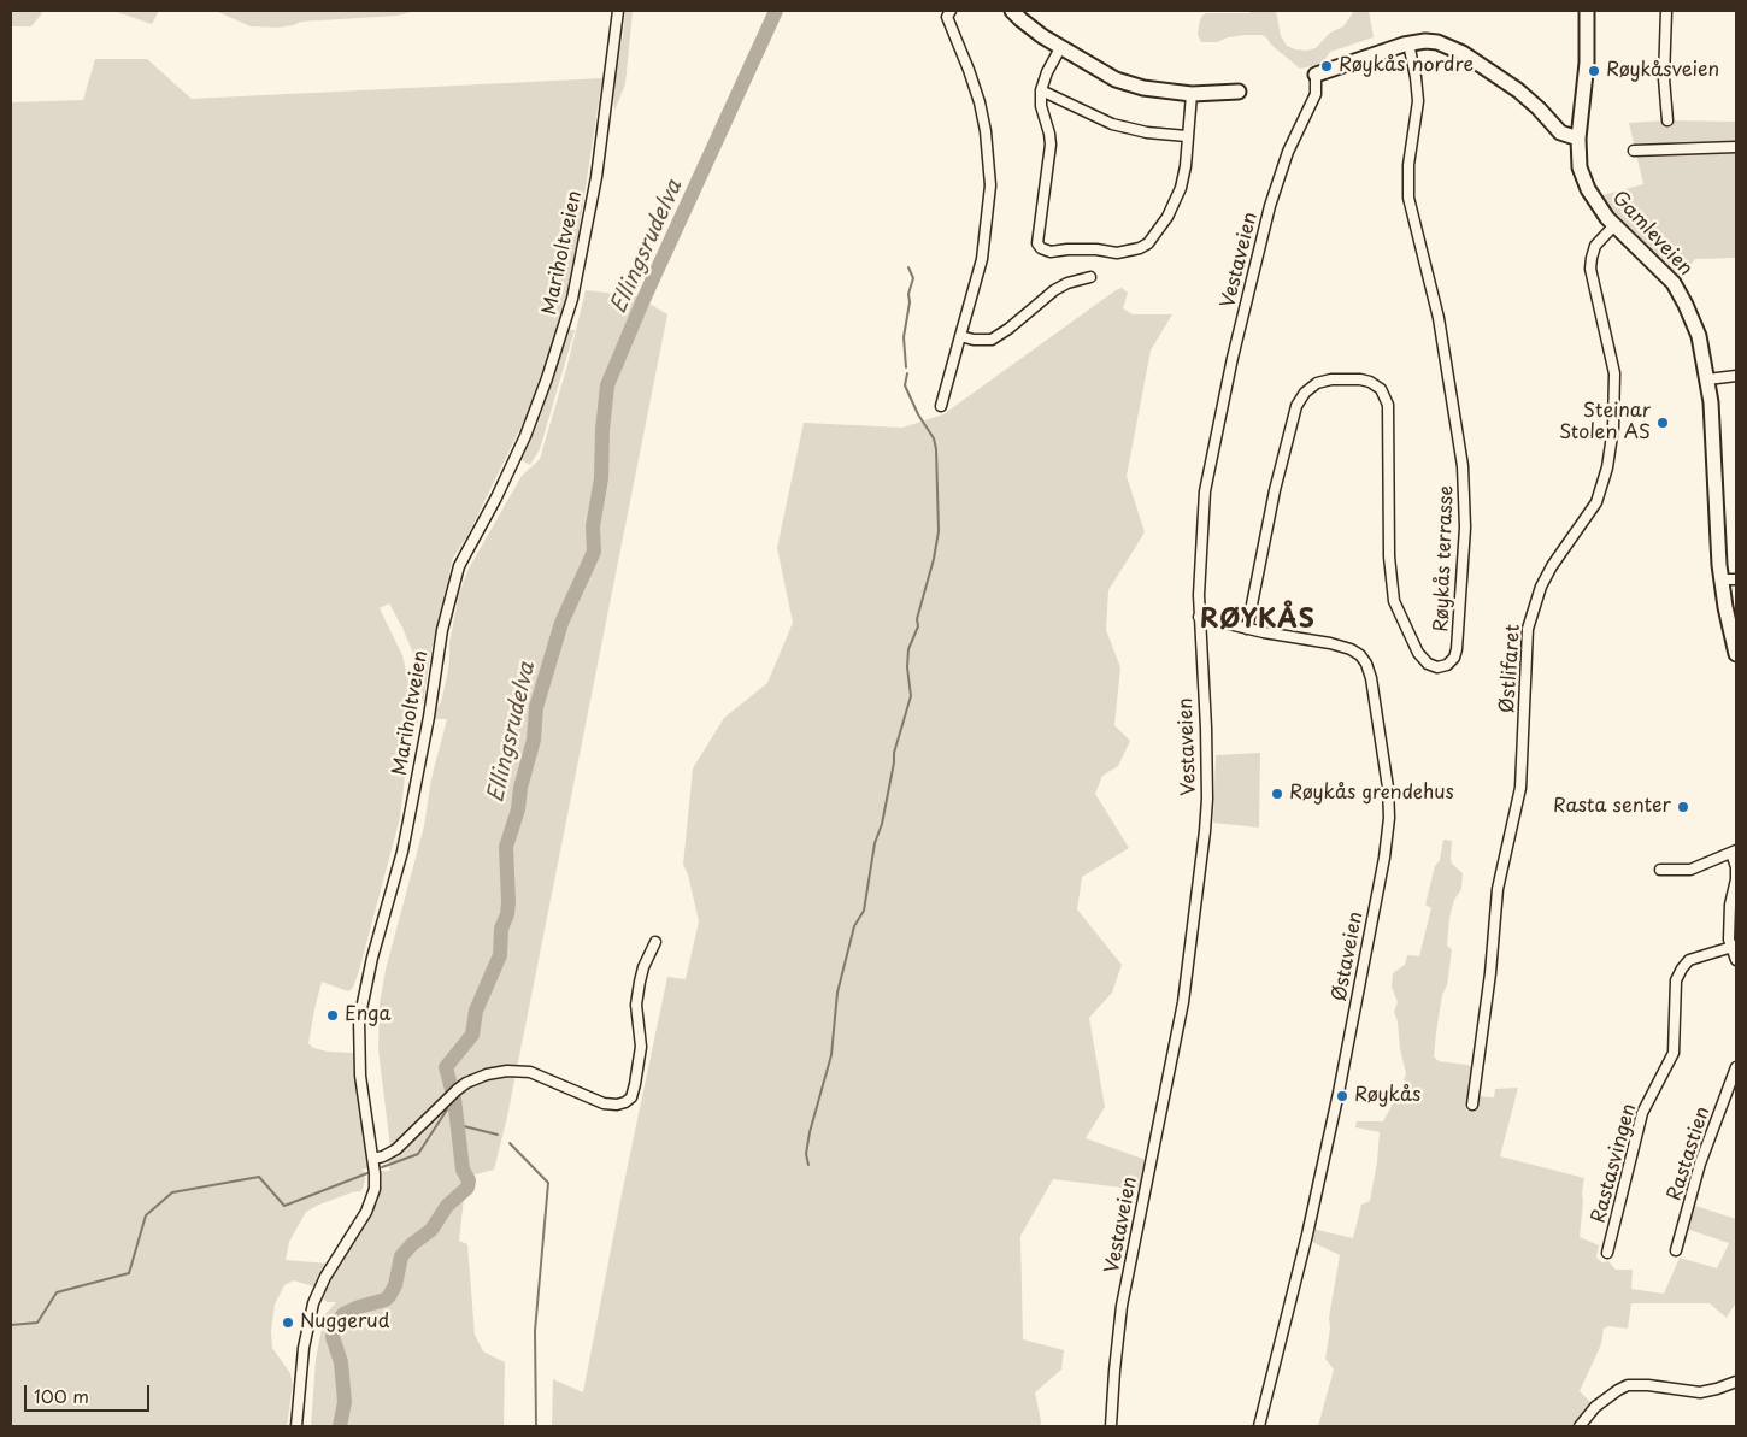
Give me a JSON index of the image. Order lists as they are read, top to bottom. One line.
{"streets":{"main road":["Gamleveien"],"street":["Mariholtveien","Vestaveien","Røykås terrasse","Østlifaret","Østaveien","Rastastien","Rastasvingen"]},"crossings":[["Gamleveien","Østlifaret"],["Vestaveien","Østaveien"],["Røykås terrasse","Østaveien"]],"districts":["RØYKÅS"],"water":["Ellingsrudelva"],"places":["Røykås nordre","Røykåsveien","Steinar Stolen AS","Røykås grendehus","Rasta senter","Enga","Røykås","Nuggerud"],"scale_bar":"100 m"}
